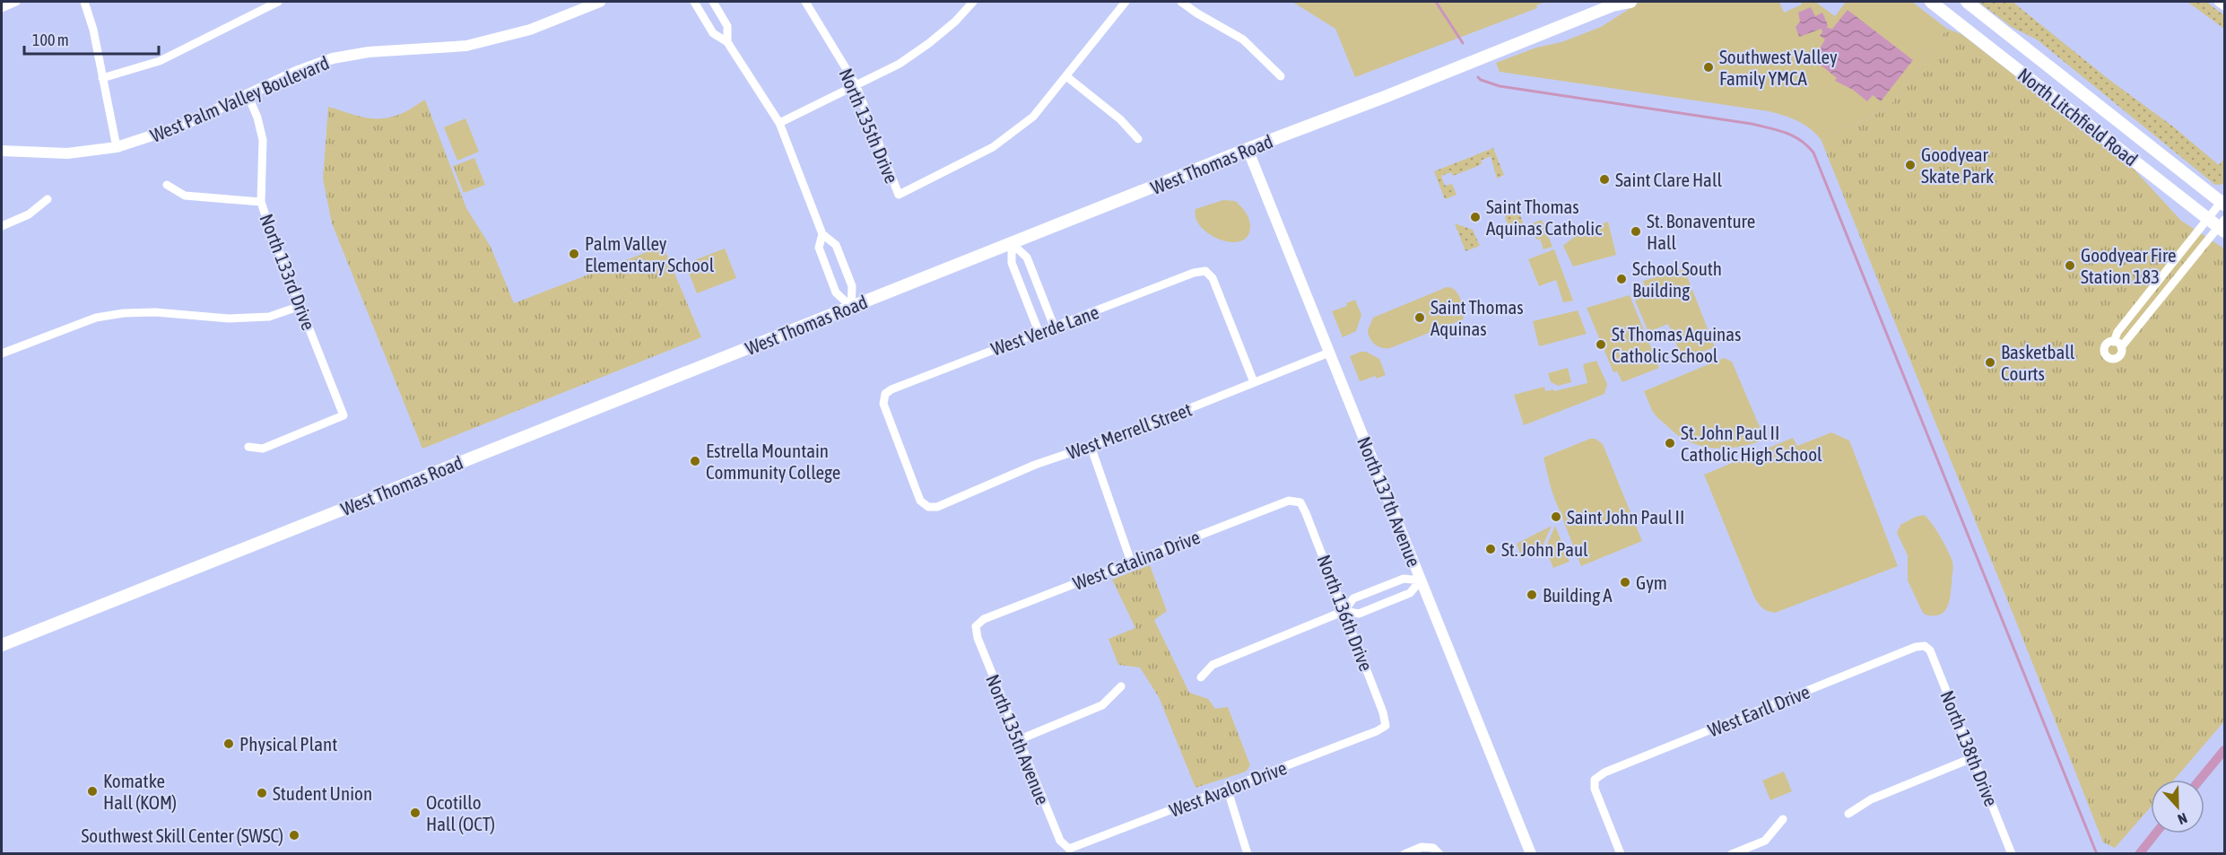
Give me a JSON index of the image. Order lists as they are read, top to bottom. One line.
{"streets":{"main road":["North Litchfield Road","West Thomas Road"],"street":["West Palm Valley Boulevard","North 135th Drive","North 133rd Drive","West Verde Lane","West Merrell Street","North 137th Avenue","West Catalina Drive","North 136th Drive","West Earll Drive","North 135th Avenue","North 138th Drive","West Avalon Drive"]},"crossings":[["West Palm Valley Boulevard","North 133rd Drive"],["West Thomas Road","North 137th Avenue"],["West Verde Lane","West Merrell Street"],["West Merrell Street","North 137th Avenue"],["West Catalina Drive","North 136th Drive"],["West Catalina Drive","North 135th Avenue"],["North 136th Drive","West Avalon Drive"],["West Earll Drive","North 138th Drive"],["North 135th Avenue","West Avalon Drive"]],"places":["Southwest Valley Family YMCA","Goodyear Skate Park","Saint Clare Hall","Saint Thomas Aquinas Catholic","St. Bonaventure Hall","Palm Valley Elementary School","Goodyear Fire Station 183","School South Building","Saint Thomas Aquinas","St Thomas Aquinas Catholic School","Basketball Courts","St. John Paul II Catholic High School","Estrella Mountain Community College","Saint John Paul II","St. John Paul","Gym","Building A","Physical Plant","Komatke Hall (KOM)","Student Union","Ocotillo Hall (OCT)","Southwest Skill Center (SWSC)"],"scale_bar":"100 m","north":"bottom"}
